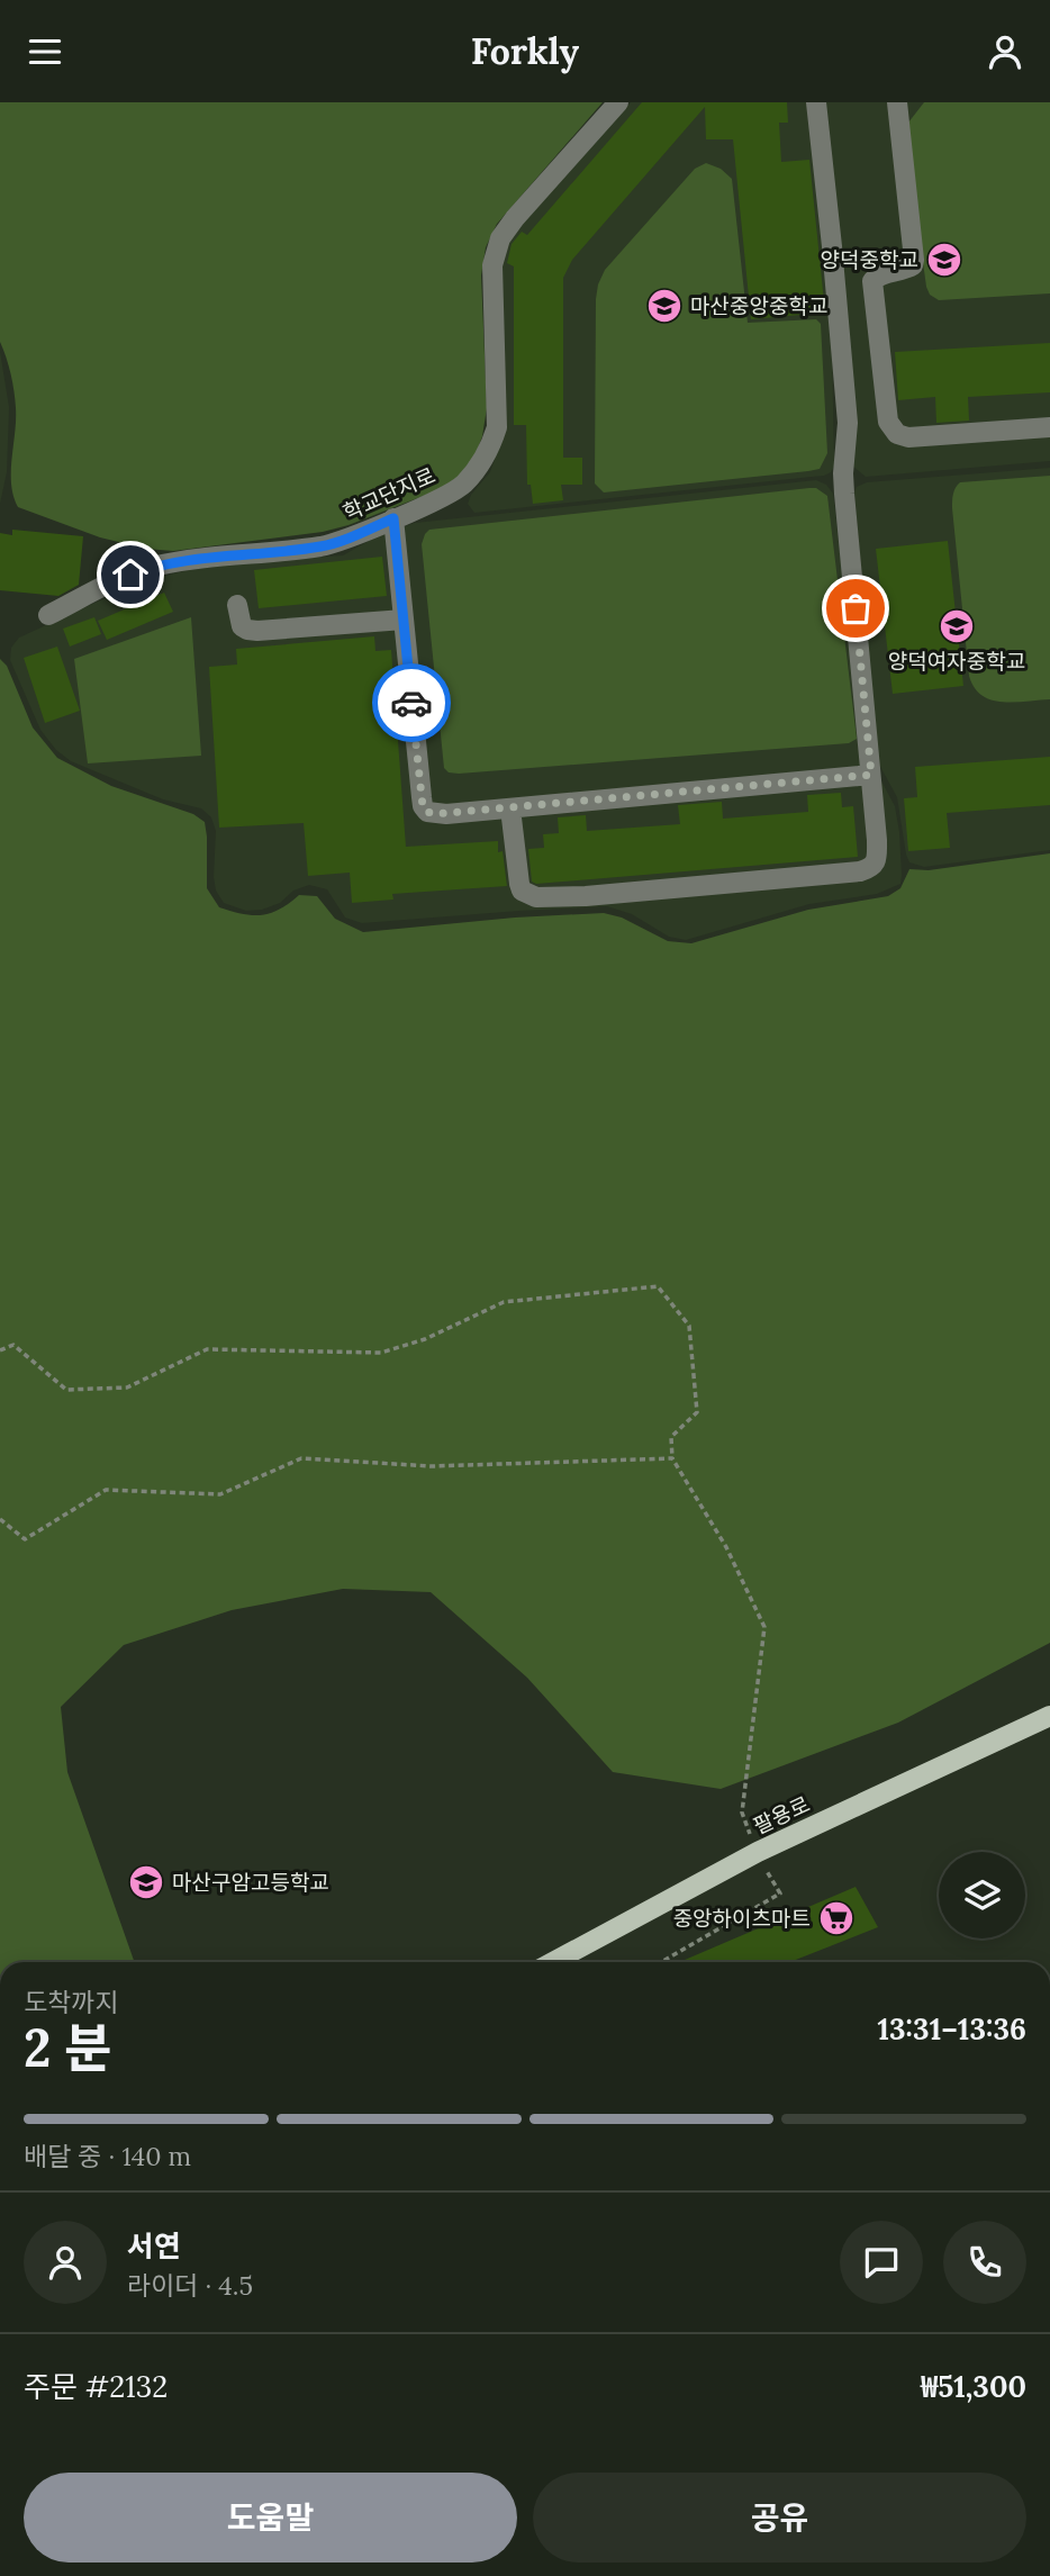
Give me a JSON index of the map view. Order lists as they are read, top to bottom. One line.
{"streets":{"main road":["팔용로"],"street":["학교단지로"]},"places":{"school or university":["양덕중학교","마산중앙중학교","양덕여자중학교","마산구암고등학교"],"supermarket":["중앙하이츠마트"]},"page":{"header":"Forkly","heading":["2 분","도착까지","13:31–13:36"],"panel":["서연","라이더 · 4.5","주문 #2132","₩51,300"],"bar":"배달 중 · 140 m","buttons":["도움말","공유"]}}
